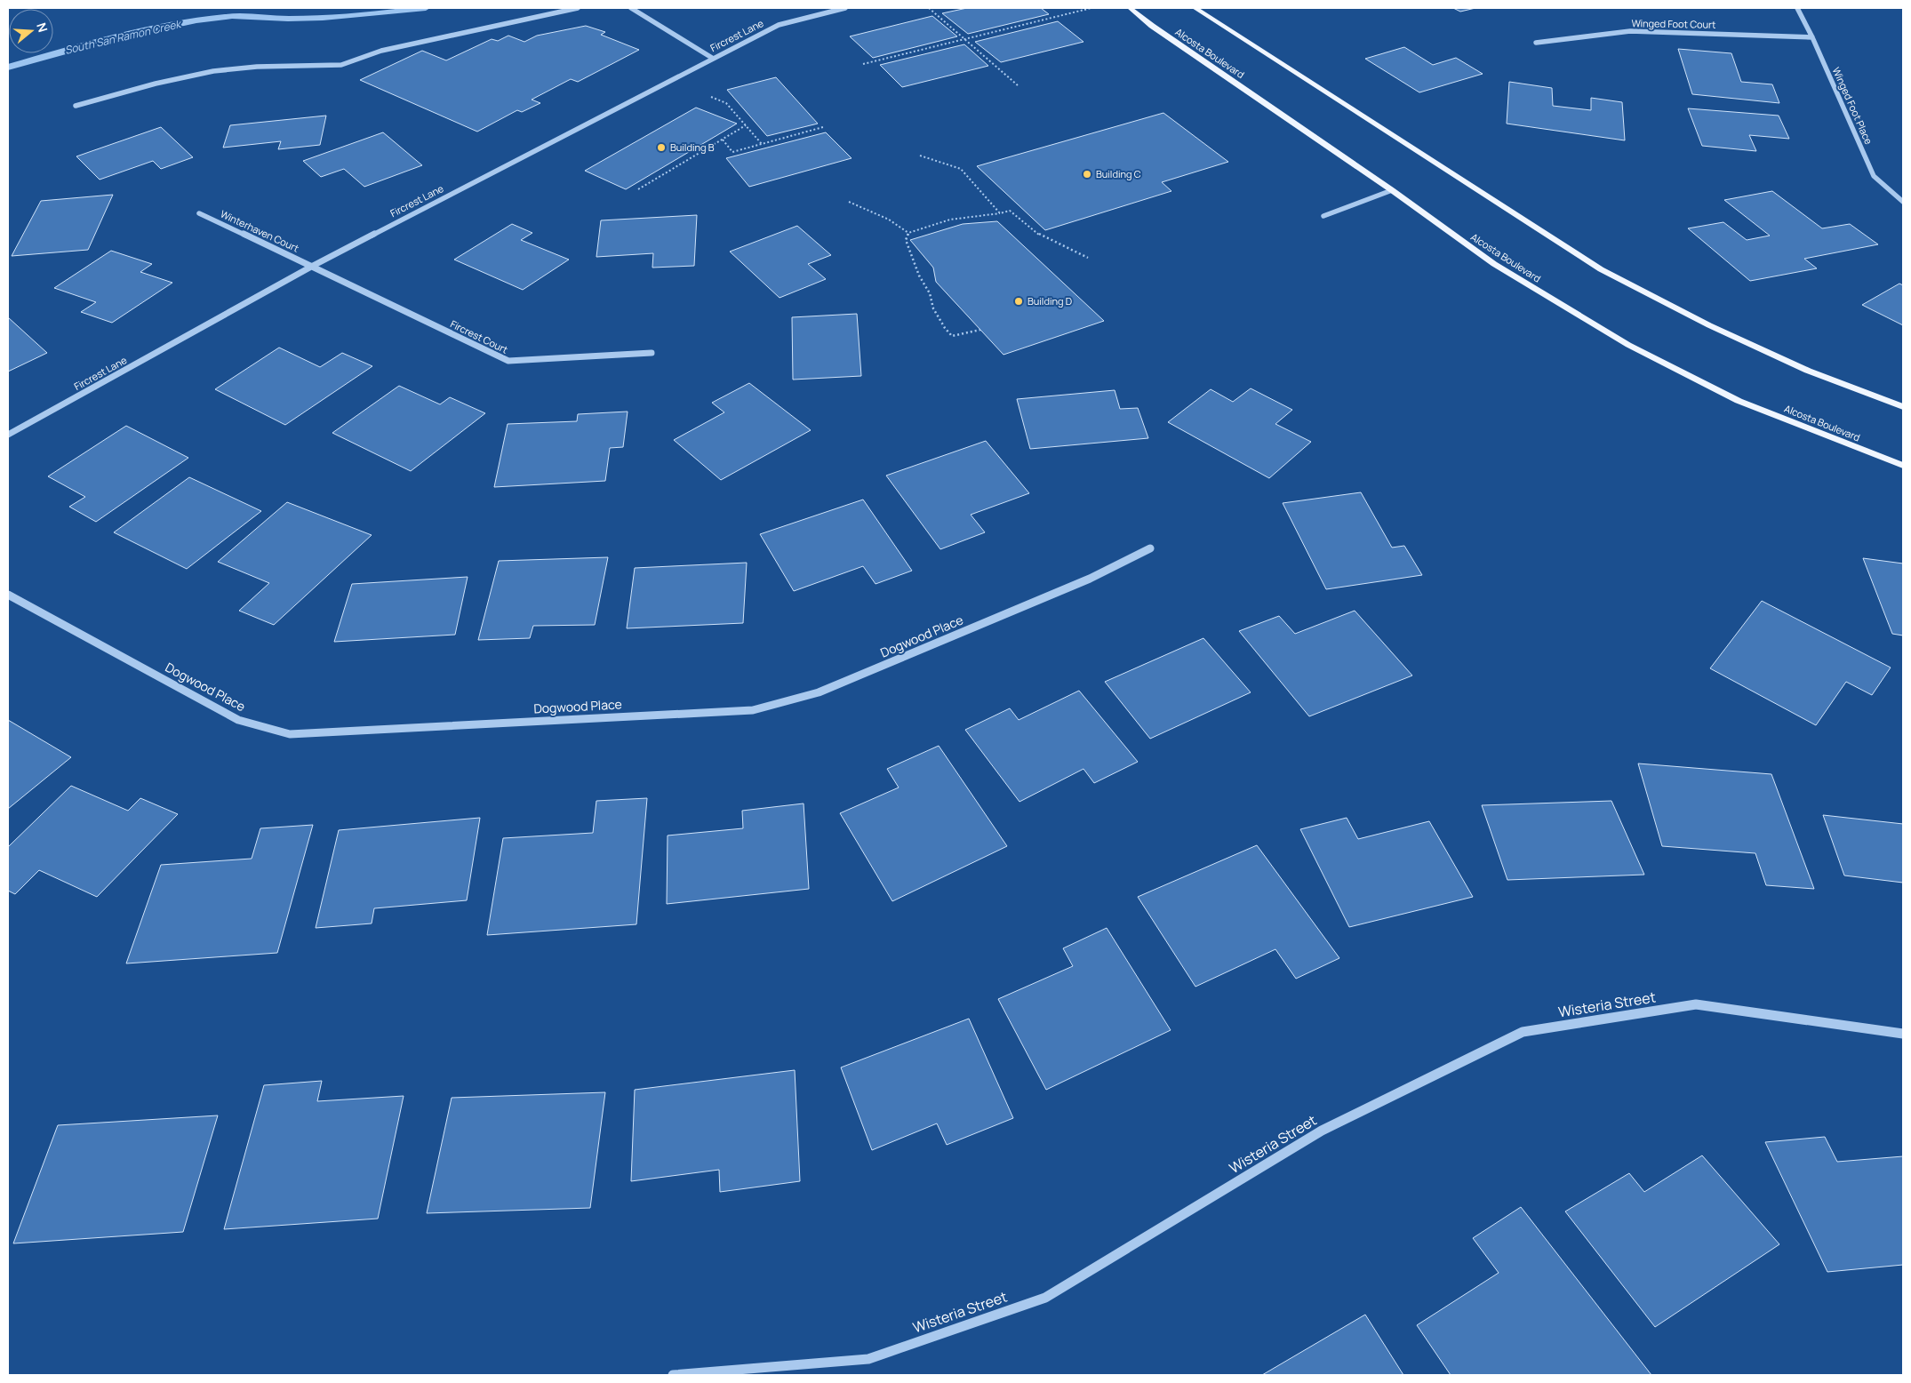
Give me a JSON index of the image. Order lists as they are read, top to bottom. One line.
{"streets":{"main road":["Alcosta Boulevard"],"street":["Winged Foot Court","Fircrest Lane","Winged Foot Place","Winterhaven Court","Fircrest Court","Dogwood Place","Wisteria Street"]},"crossings":[["Winged Foot Court","Winged Foot Place"],["Fircrest Lane","Winterhaven Court"],["Fircrest Lane","Fircrest Court"],["Winterhaven Court","Fircrest Court"]],"water":["South San Ramon Creek"],"places":["Building B","Building C","Building D"],"north":"right"}
